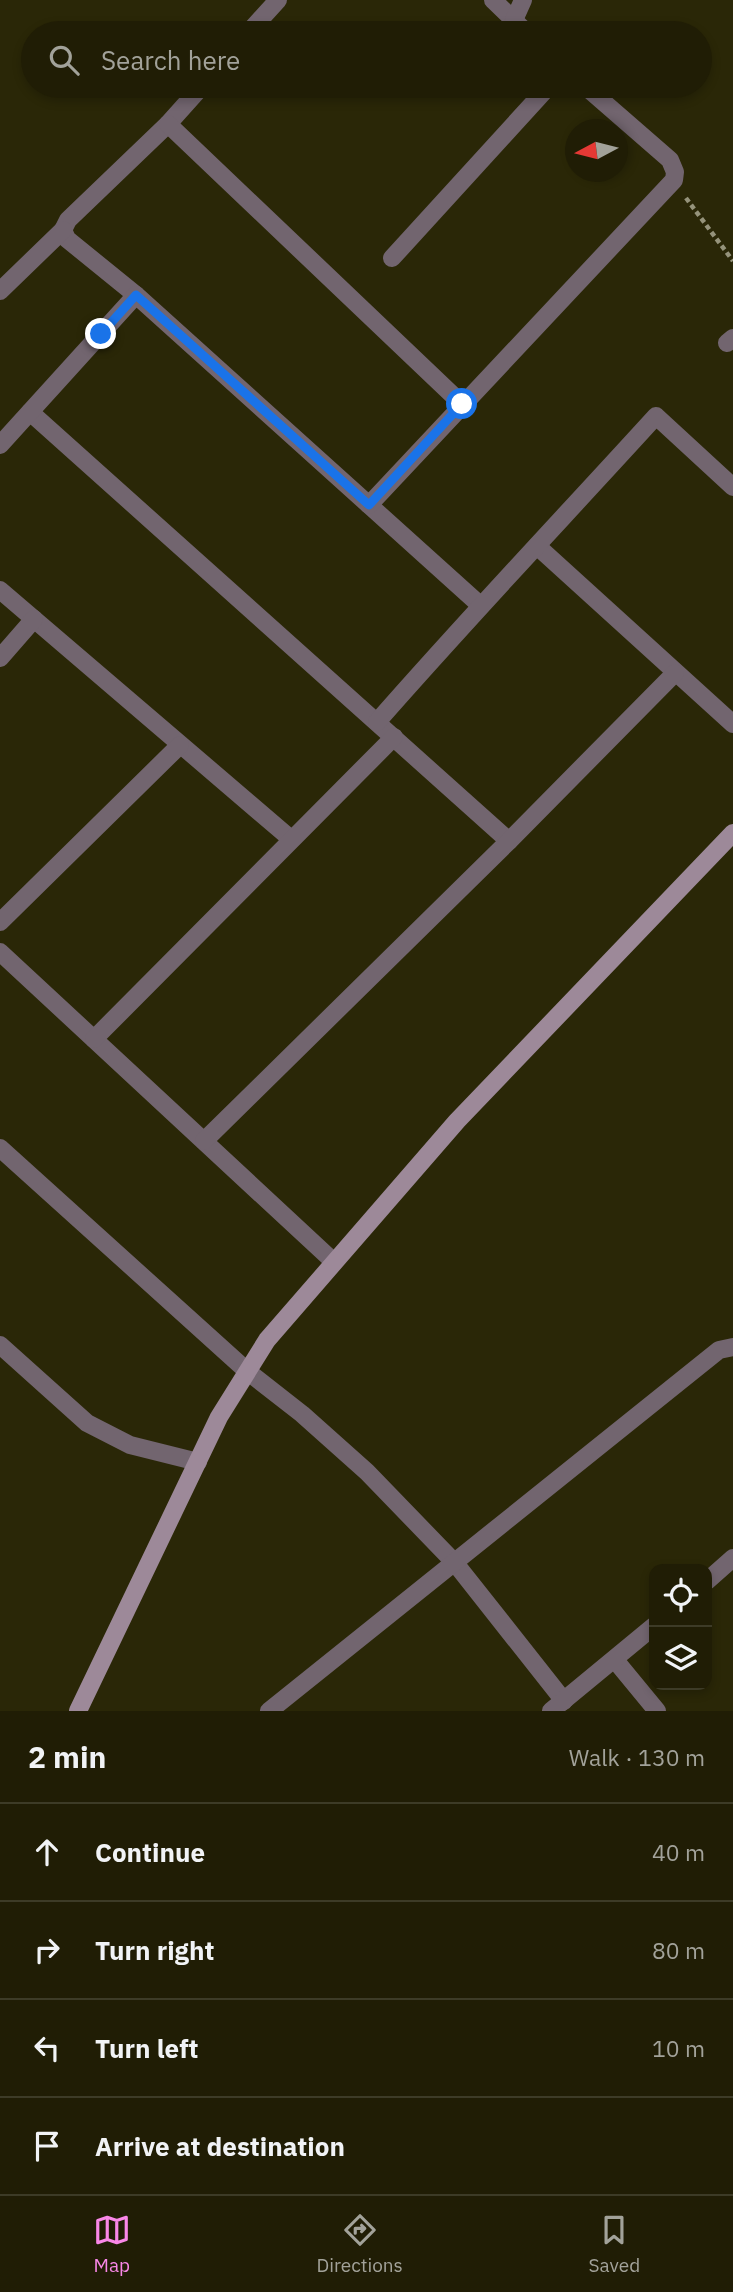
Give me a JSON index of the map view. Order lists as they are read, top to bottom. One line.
{"north":"left","page":{"search":"Search here","heading":["2 min","Walk · 130 m"],"list":[["Continue","40 m"],["Turn right","80 m"],["Turn left","10 m"],"Arrive at destination"],"nav":["Map","Directions","Saved"]}}
